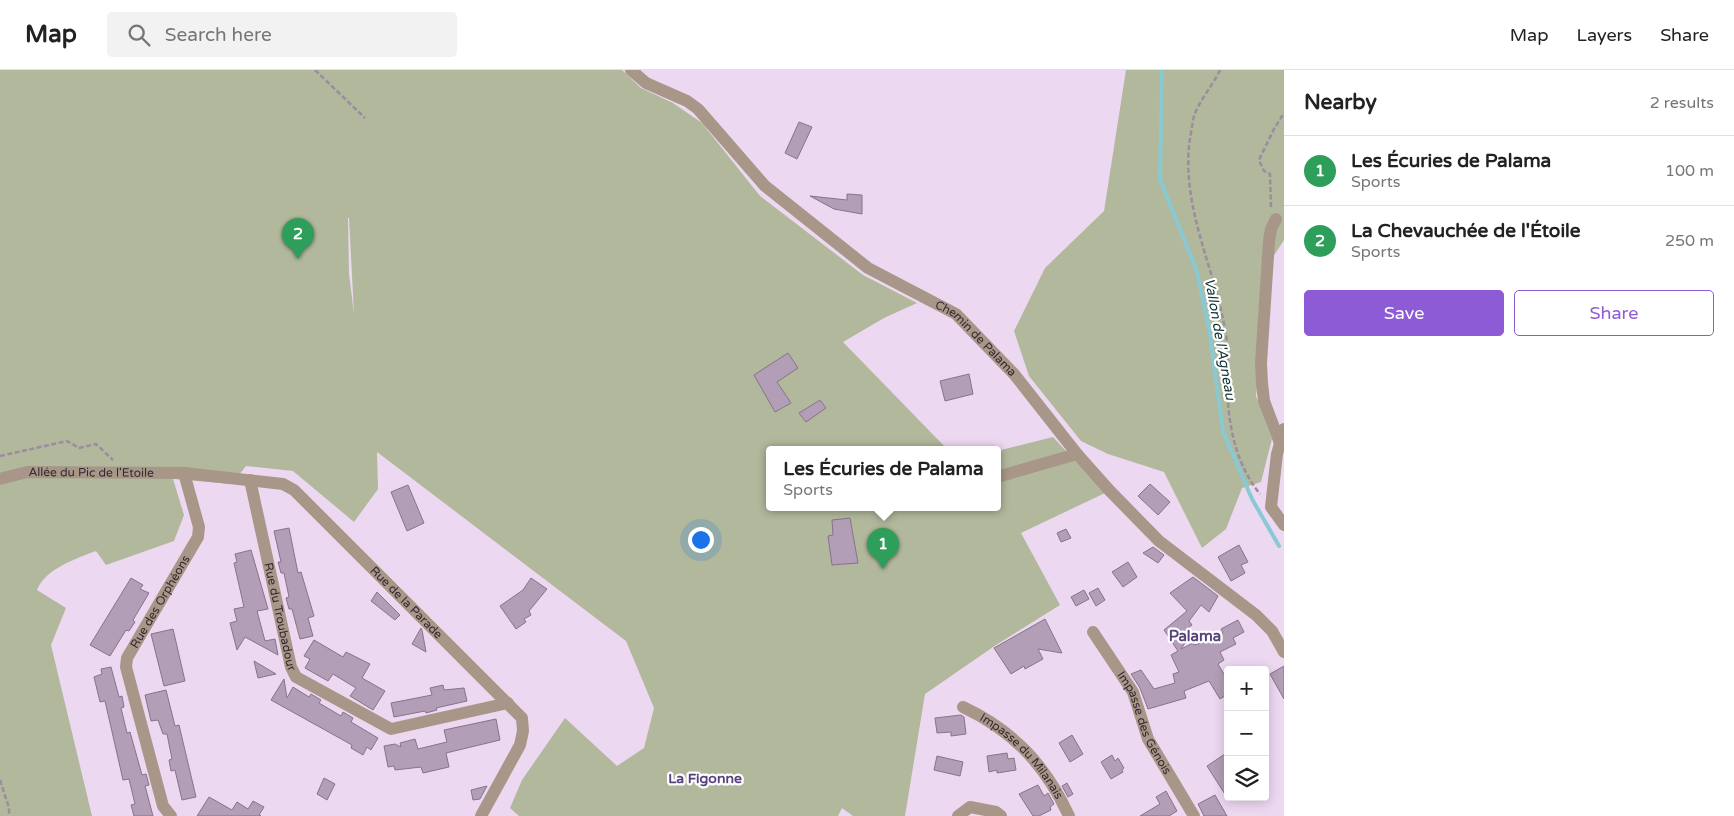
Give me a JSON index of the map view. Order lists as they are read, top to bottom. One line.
{"streets":{"street":["Chemin de Palama","Allée du Pic de l'Etoile","Rue des Orphéons","Rue de la Parade","Rue du Troubadour","Impasse des Génois","Impasse du Milanais"]},"crossings":[["Allée du Pic de l'Etoile","Rue des Orphéons"],["Allée du Pic de l'Etoile","Rue de la Parade"],["Rue des Orphéons","Rue de la Parade"],["Rue de la Parade","Rue du Troubadour"]],"districts":["Palama","La Figonne"],"water":["Vallon de l'Agneau"],"page":{"header":"Map","search":"Search here","nav":["Map","Layers","Share"],"heading":["Nearby","2 results"],"list":[{"mark":"1","name":"Les Écuries de Palama","note":"Sports","value":"100 m"},{"mark":"2","name":"La Chevauchée de l'Étoile","note":"Sports","value":"250 m"}],"pins":["2","1"],"buttons":["Save","Share"],"popup":["Les Écuries de Palama","Sports"],"map_buttons":["+","−"]}}
